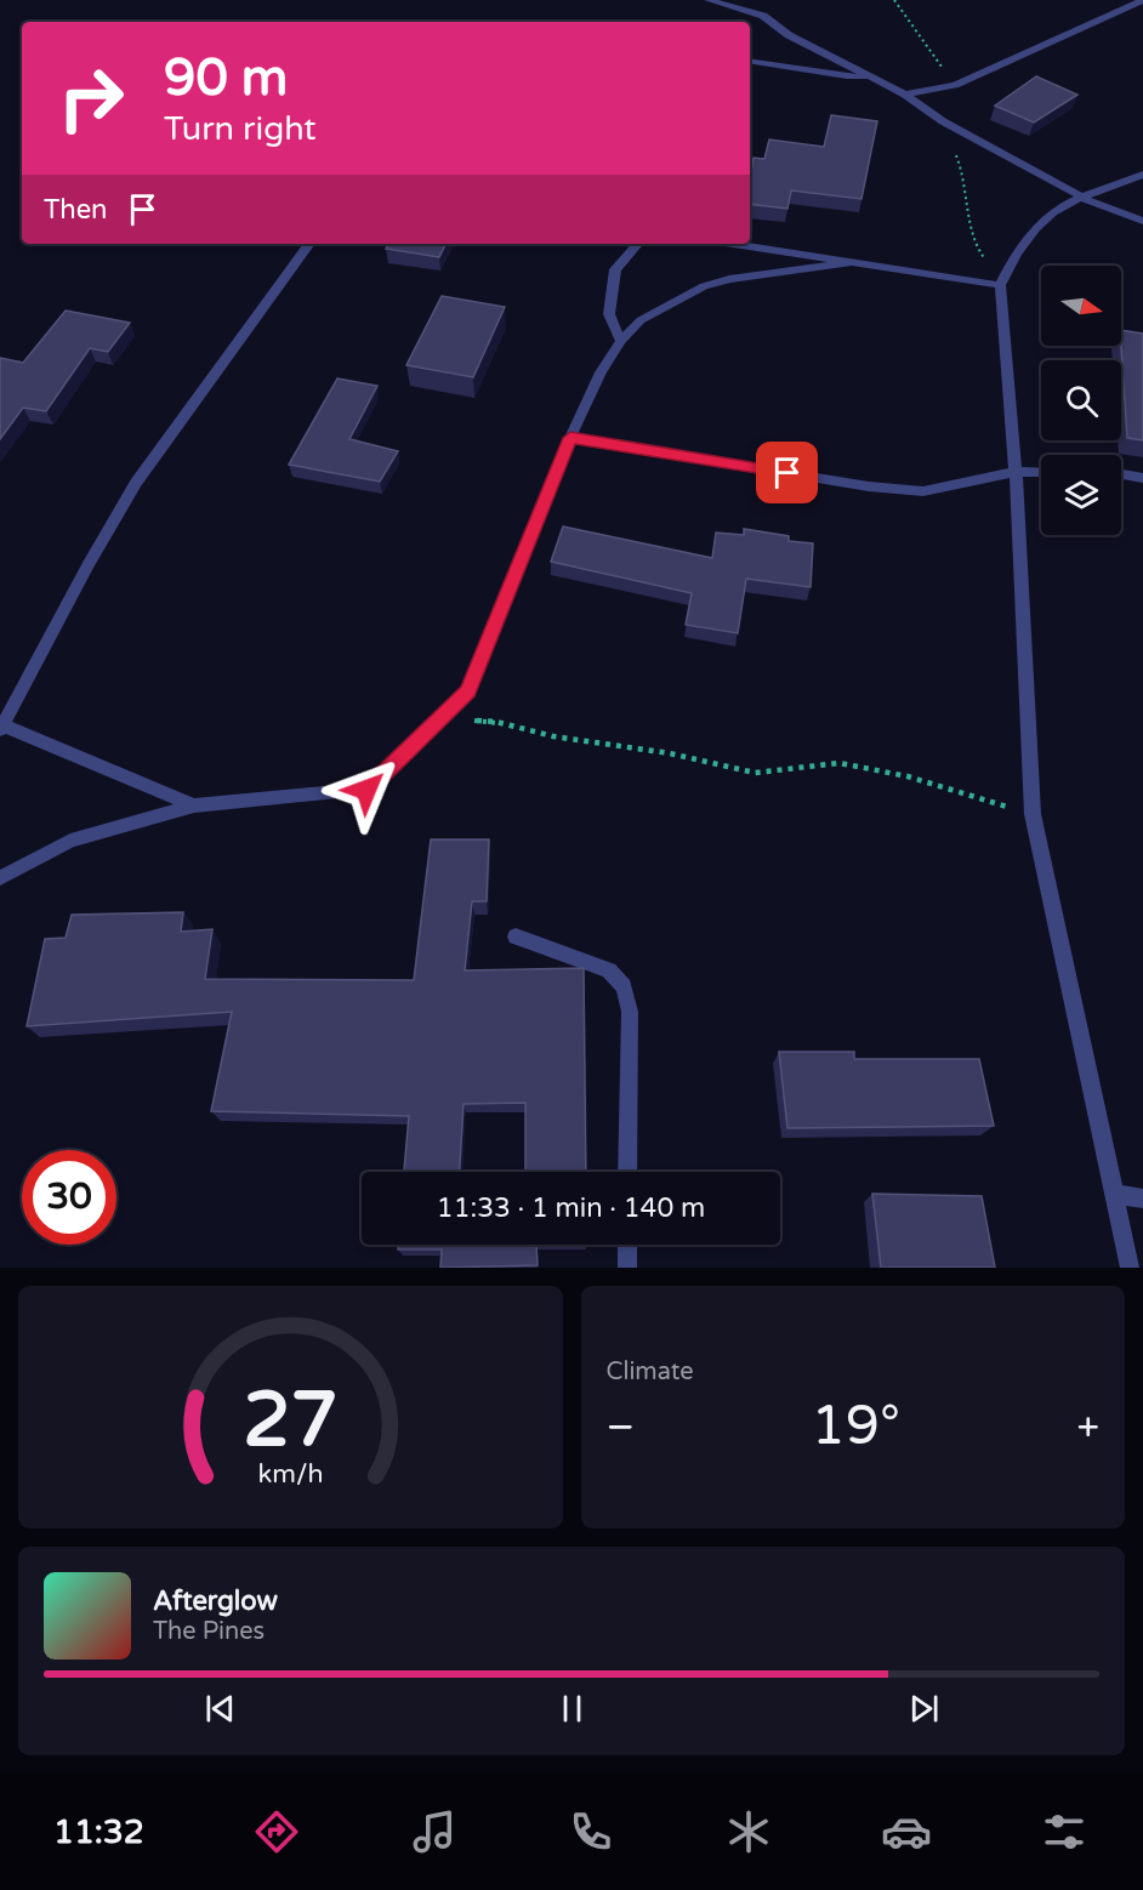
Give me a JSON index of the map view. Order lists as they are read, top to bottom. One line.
{"north":"right","page":{"turn":["90 m","Turn right"],"then":"Then","limit":"30","trip":"11:33 · 1 min · 140 m","tile":"Climate","heat":["−","19°","+"],"song":["Afterglow","The Pines"],"tabs":"11:32","gauge":["27","km/h"]}}
